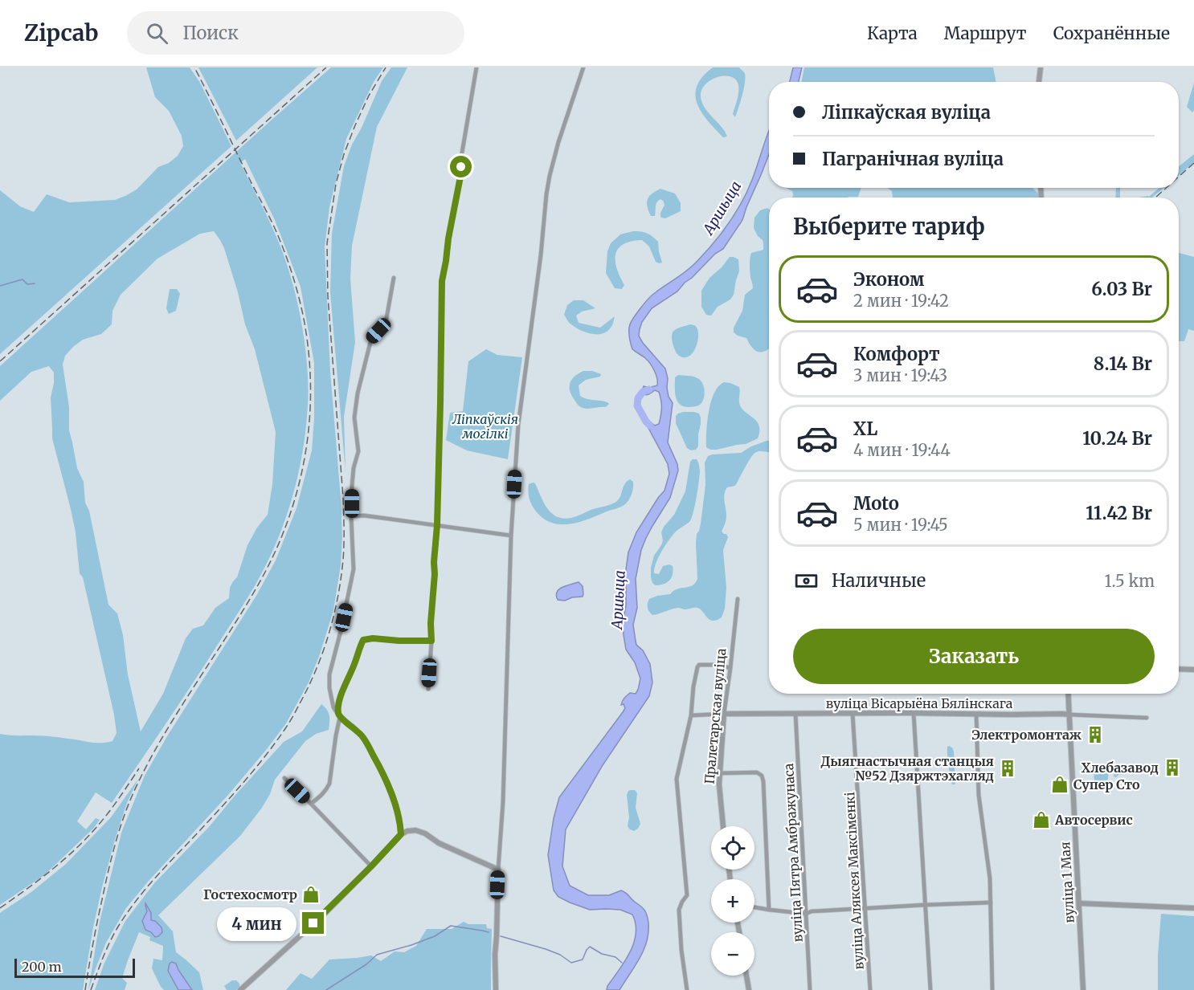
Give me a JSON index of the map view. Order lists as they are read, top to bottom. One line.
{"streets":{"street":["вуліца Вісарыёна Бялінскага","Пралетарская вуліца","вуліца Пятра Амбражунаса","вуліца Аляксея Максіменкі","вуліца 1 Мая"]},"crossings":[["вуліца Вісарыёна Бялінскага","Пралетарская вуліца"],["вуліца Вісарыёна Бялінскага","вуліца Пятра Амбражунаса"],["вуліца Вісарыёна Бялінскага","вуліца Аляксея Максіменкі"],["вуліца Вісарыёна Бялінскага","вуліца 1 Мая"]],"water":["Аршыца"],"parks":["Ліпкаўскія могілкі"],"places":{"building":["Электромонтаж","Хлебазавод","Дыягнастычная станцыя №52 Дзяржтэхагляд"],"shop":["Супер Сто","Автосервис","Гостехосмотр"]},"scale_bar":"200 m","page":{"header":"Zipcab","search":"Поиск","nav":["Карта","Маршрут","Сохранённые"],"banner":["Ліпкаўская вуліца","Пагранічная вуліца"],"heading":"Выберите тариф","list":[{"name":"Эконом","note":"2 мин · 19:42","value":"6.03 Br"},{"name":"Комфорт","note":"3 мин · 19:43","value":"8.14 Br"},{"name":"XL","note":"4 мин · 19:44","value":"10.24 Br"},{"name":"Moto","note":"5 мин · 19:45","value":"11.42 Br"}],"pay":["Наличные","1.5 km"],"buttons":"Заказать","map_buttons":["+","−"],"bubble":"4 мин","scale":"200 m"}}
